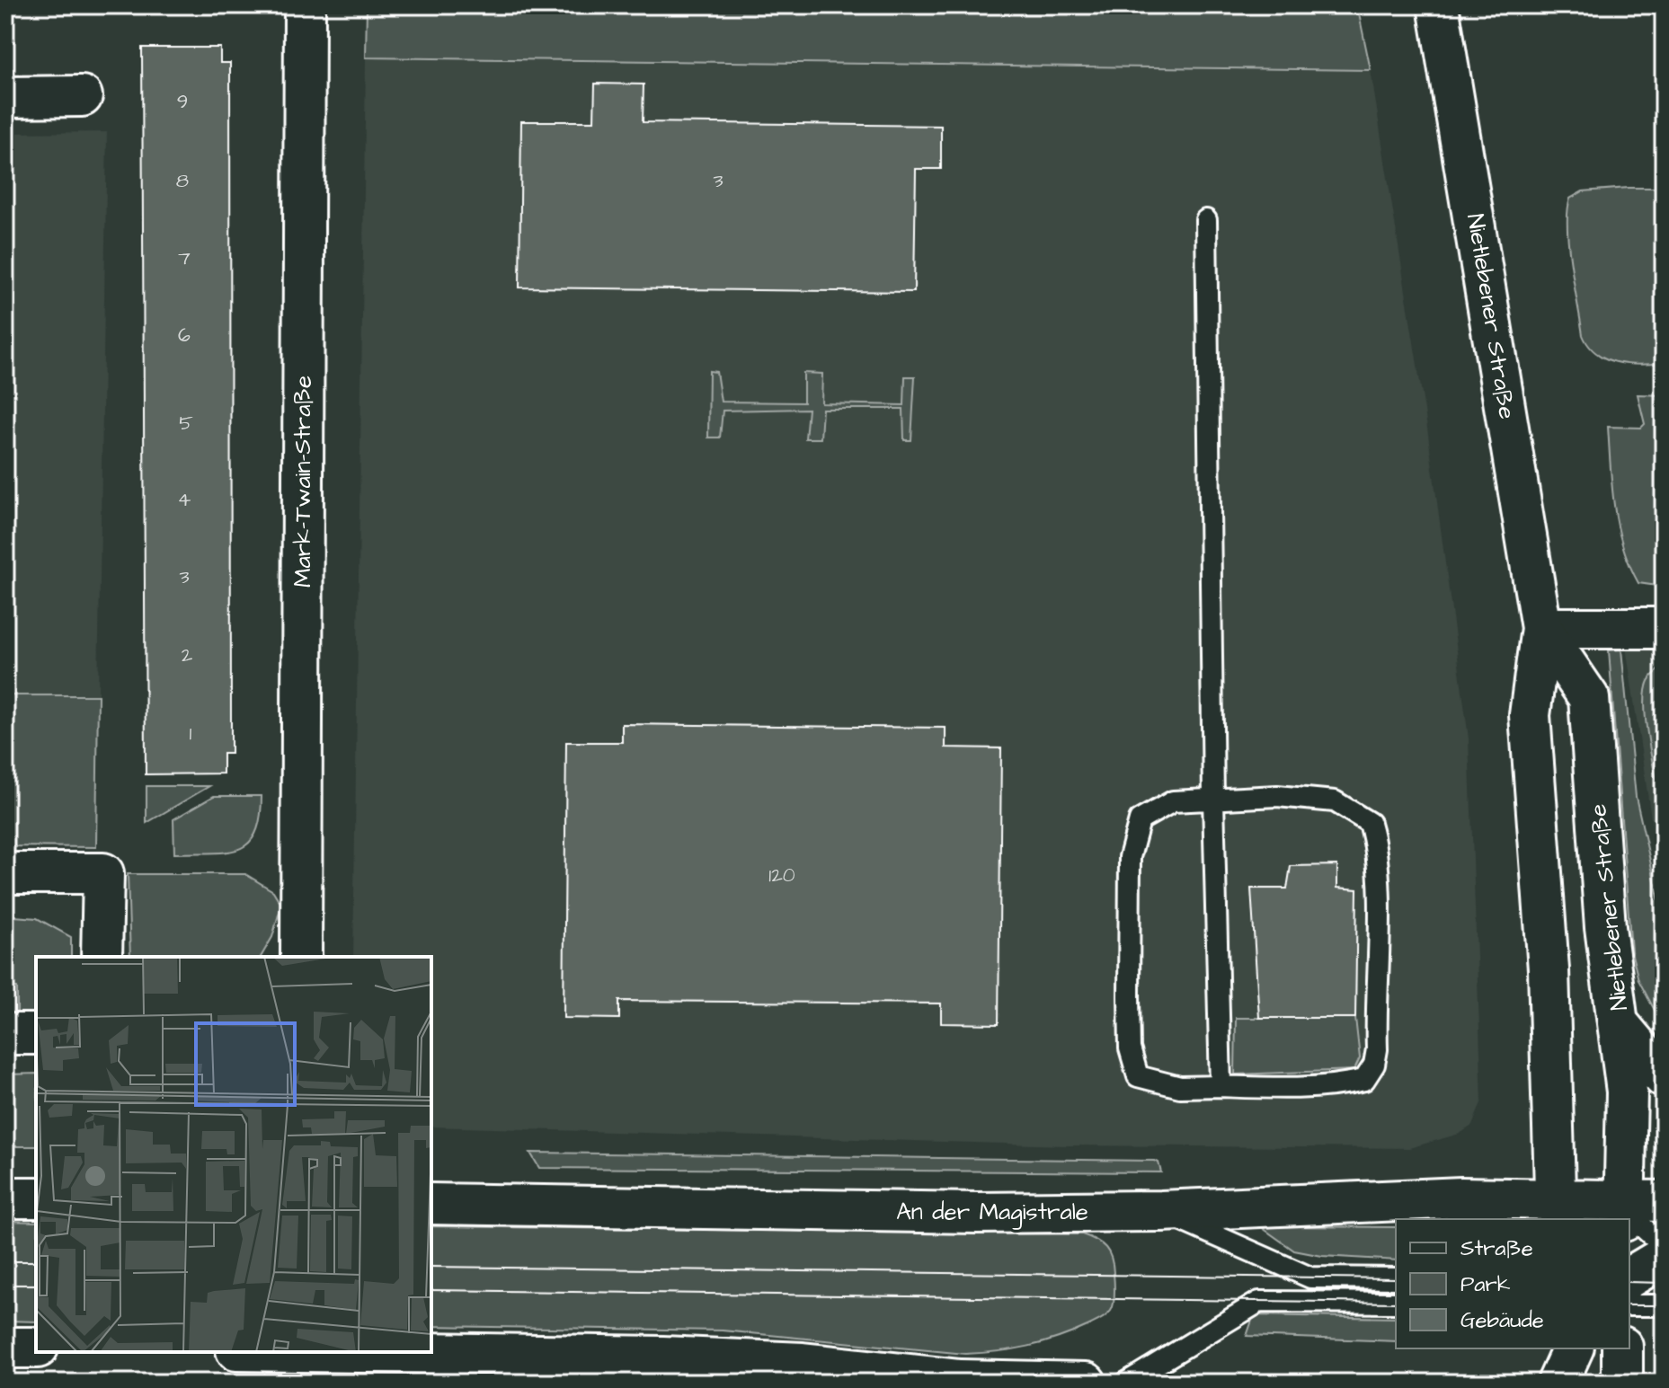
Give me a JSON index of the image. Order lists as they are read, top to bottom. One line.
{"streets":{"main road":["Nietlebener Straße","Mark-Twain-Straße","An der Magistrale"]},"crossings":[["Nietlebener Straße","An der Magistrale"]],"house_numbers":["9","8","3","7","6","5","4","3","2","1","120"],"legend":["Straße","Park","Gebäude"]}
